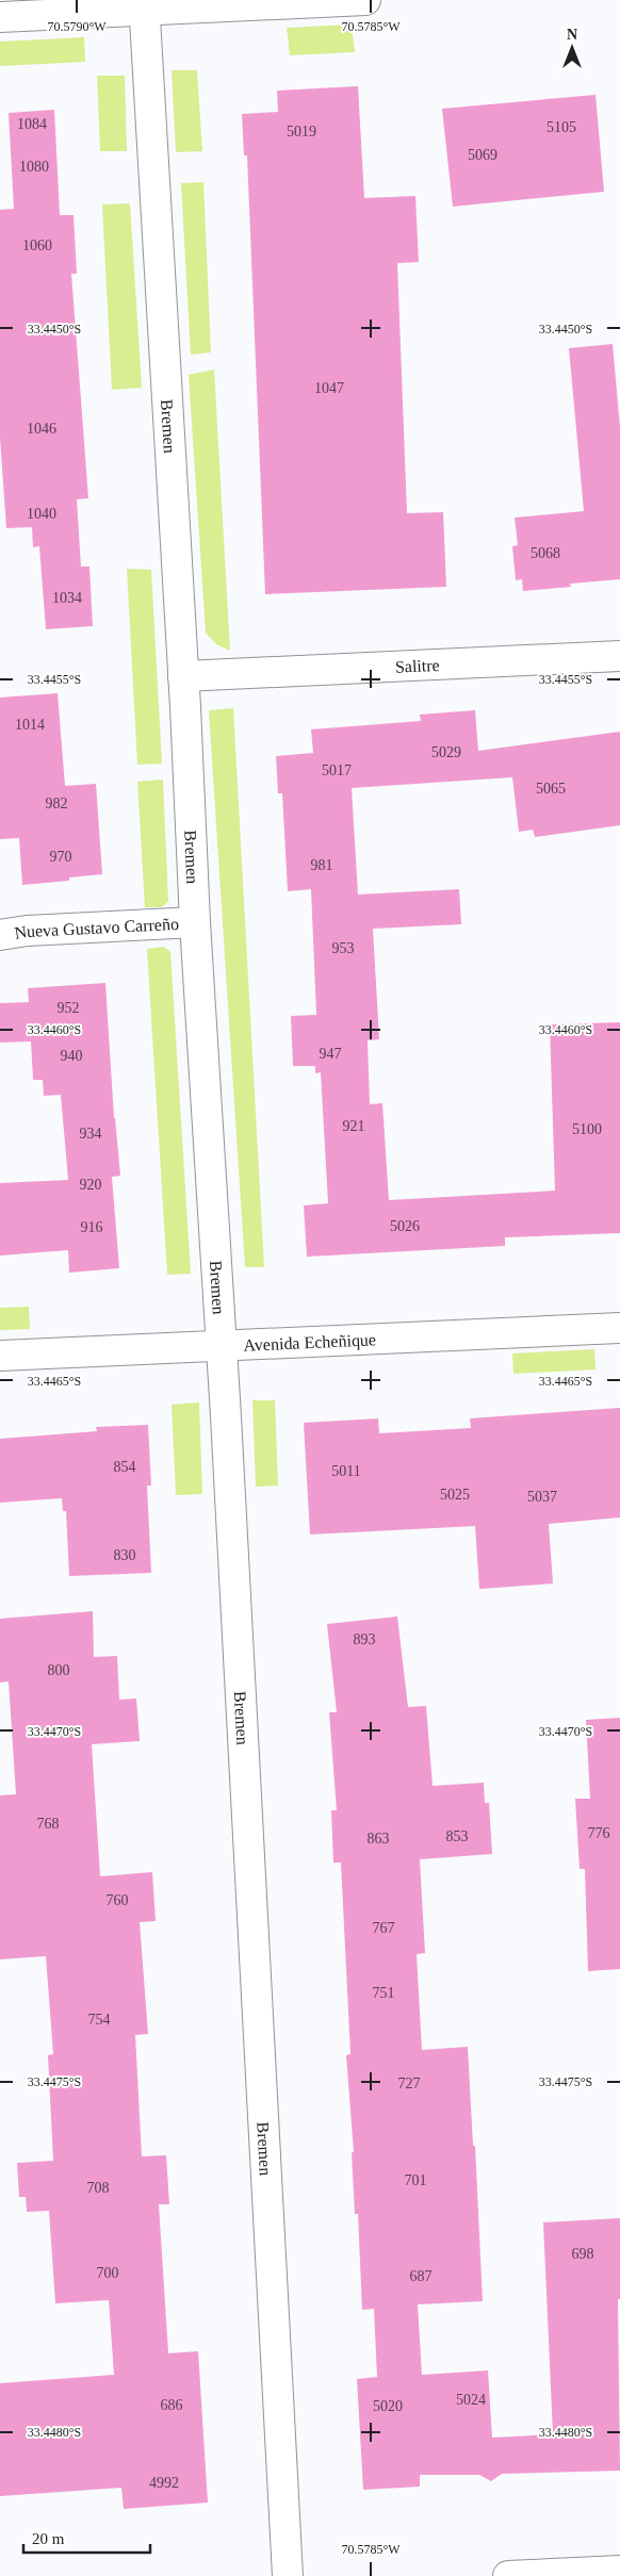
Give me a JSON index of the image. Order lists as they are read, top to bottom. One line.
{"streets":{"street":["Bremen","Salitre","Nueva Gustavo Carreño","Avenida Echeñique"]},"crossings":[["Bremen","Salitre"],["Bremen","Nueva Gustavo Carreño"],["Bremen","Avenida Echeñique"]],"house_numbers":["1084","5105","5019","5069","1080","1060","1047","1046","1040","5068","1034","1014","5029","5017","5065","982","970","981","953","952","947","940","921","5100","934","920","5026","916","854","5011","5025","5037","830","893","800","768","776","853","863","760","767","751","754","727","701","708","698","700","687","5024","686","5020","4992"],"scale_bar":"20 m","north":"top","coordinates":["70.5790°W","70.5785°W","33.4450°S","33.4455°S","33.4460°S","33.4465°S","33.4470°S","33.4475°S","33.4480°S"]}
